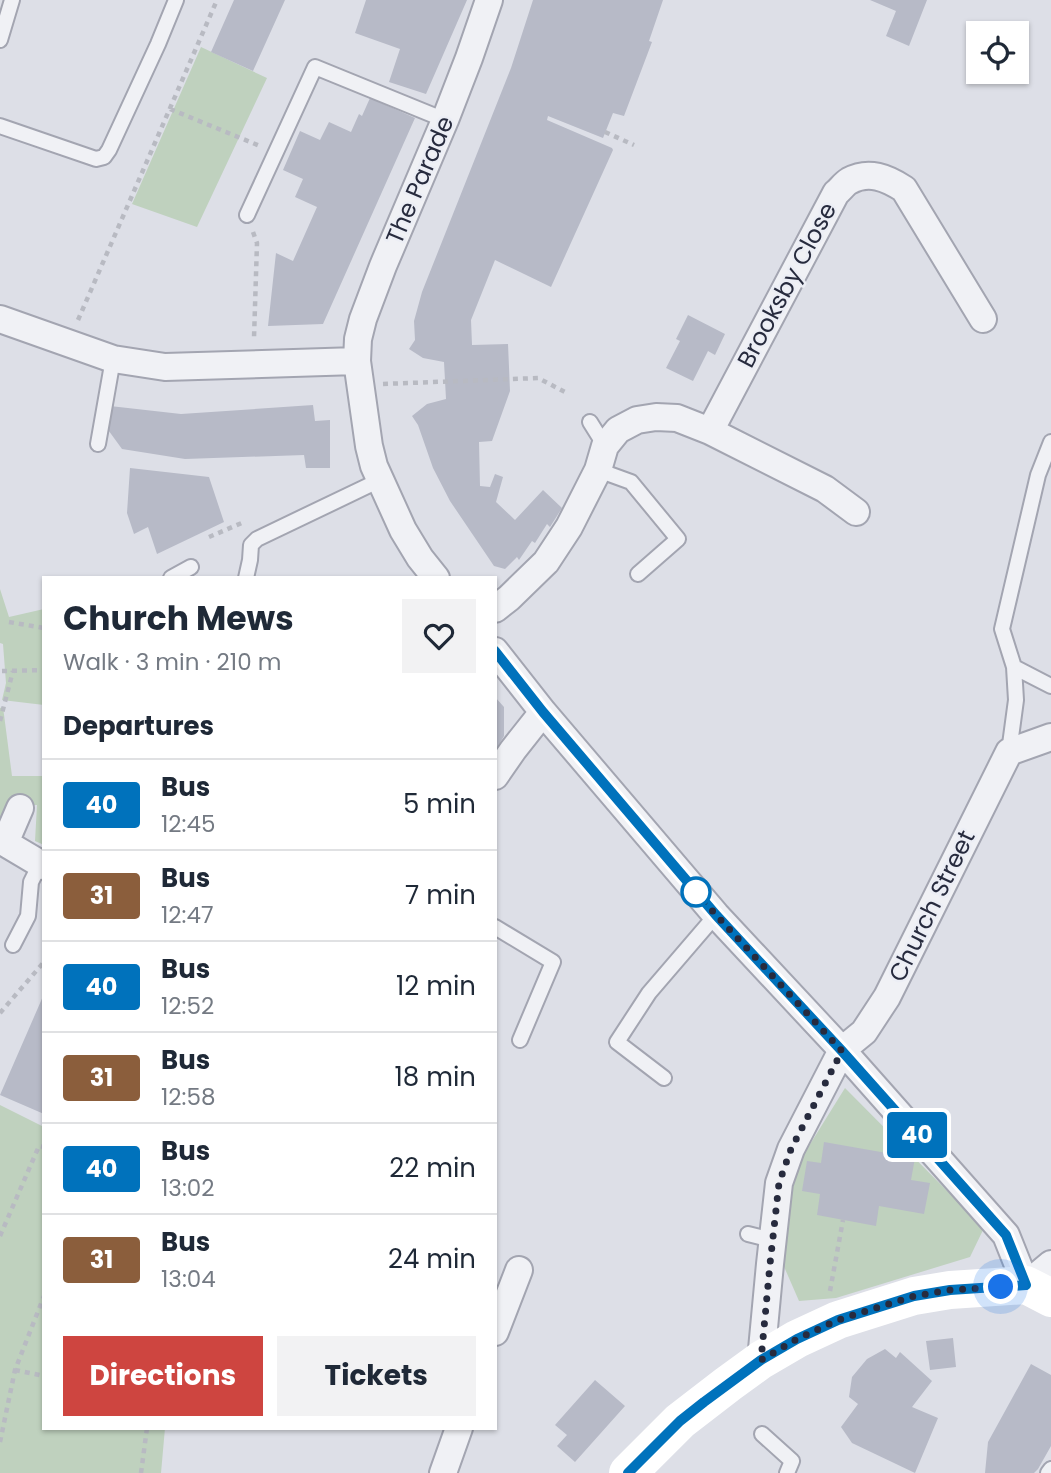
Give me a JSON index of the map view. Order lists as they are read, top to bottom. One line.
{"streets":{"street":["The Parade","Brooksby Close","Church Street"]},"lines":["bus line 40"],"page":{"on_map":"40","heading":[["Church Mews","Walk · 3 min · 210 m"],"Departures"],"list":[{"mark":"40","name":"Bus","note":"12:45","value":"5 min"},{"mark":"31","name":"Bus","note":"12:47","value":"7 min"},{"mark":"40","name":"Bus","note":"12:52","value":"12 min"},{"mark":"31","name":"Bus","note":"12:58","value":"18 min"},{"mark":"40","name":"Bus","note":"13:02","value":"22 min"},{"mark":"31","name":"Bus","note":"13:04","value":"24 min"}],"buttons":["Directions","Tickets"]}}
